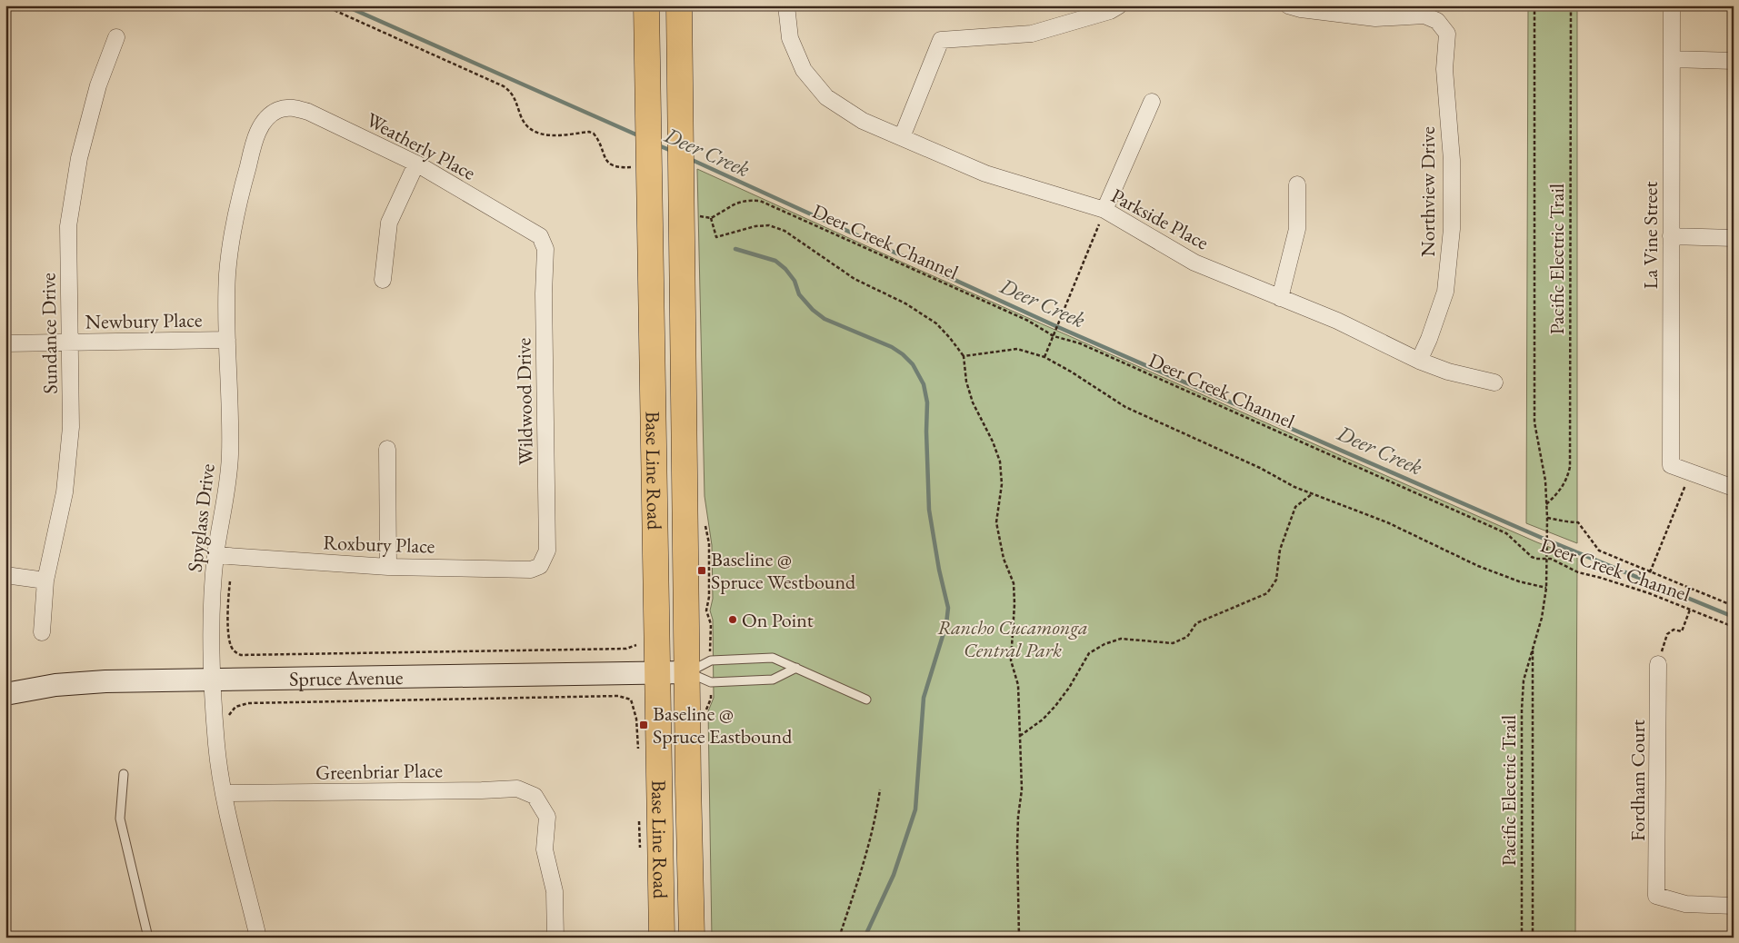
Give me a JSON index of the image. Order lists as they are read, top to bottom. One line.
{"streets":{"main road":["Base Line Road"],"street":["Weatherly Place","Northview Drive","Parkside Place","La Vine Street","Newbury Place","Sundance Drive","Wildwood Drive","Spyglass Drive","Roxbury Place","Spruce Avenue","Greenbriar Place","Fordham Court"],"path":["Deer Creek Channel","Pacific Electric Trail"]},"crossings":[["Weatherly Place","Wildwood Drive"],["Weatherly Place","Spyglass Drive"],["Northview Drive","Parkside Place"],["Deer Creek Channel","Pacific Electric Trail"],["Newbury Place","Sundance Drive"],["Newbury Place","Spyglass Drive"],["Wildwood Drive","Roxbury Place"],["Base Line Road","Spruce Avenue"],["Spyglass Drive","Roxbury Place"],["Spyglass Drive","Spruce Avenue"],["Spyglass Drive","Greenbriar Place"]],"water":["Deer Creek"],"parks":["Rancho Cucamonga Central Park"],"places":{"transit":["Baseline @ Spruce Westbound","Baseline @ Spruce Eastbound"],"other":["On Point"]}}
